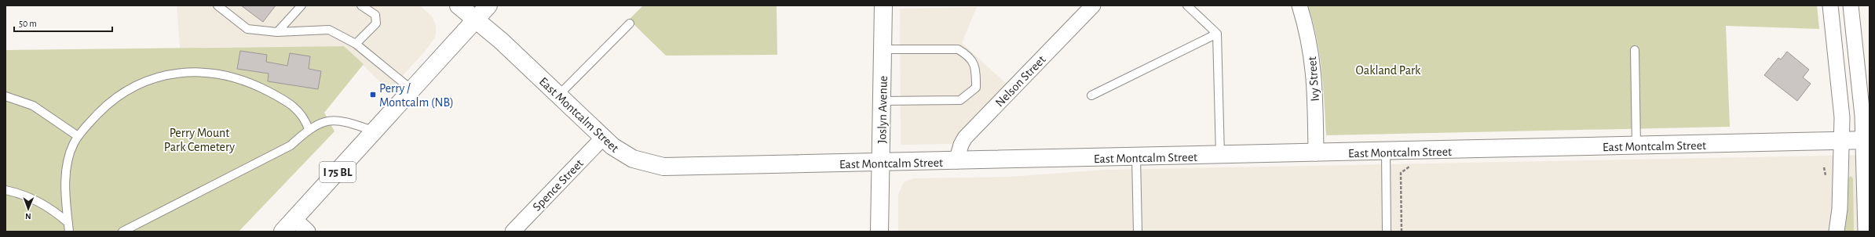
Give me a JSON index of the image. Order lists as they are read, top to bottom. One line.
{"streets":{"main road":["Joslyn Avenue","East Montcalm Street","I 75 BL"],"street":["Ivy Street","Nelson Street","Spence Street"]},"crossings":[["Ivy Street","East Montcalm Street"],["Nelson Street","East Montcalm Street"],["Joslyn Avenue","East Montcalm Street"],["East Montcalm Street","I 75 BL"],["East Montcalm Street","Spence Street"]],"parks":["Oakland Park","Perry Mount Park Cemetery"],"places":{"transit":["Perry / Montcalm (NB)"]},"scale_bar":"50 m","north":"bottom"}
